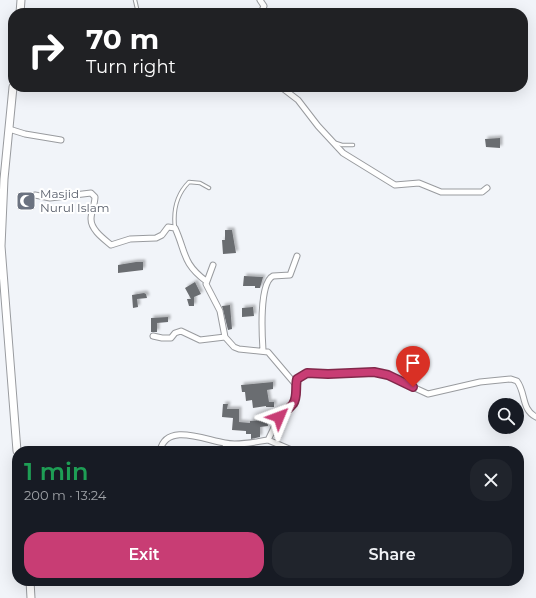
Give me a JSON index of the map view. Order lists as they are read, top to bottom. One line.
{"places":{"mosque":["Masjid Nurul Islam"]},"page":{"turn":["70 m","Turn right"],"heading":["1 min","200 m · 13:24"],"buttons":["Exit","Share"]}}
